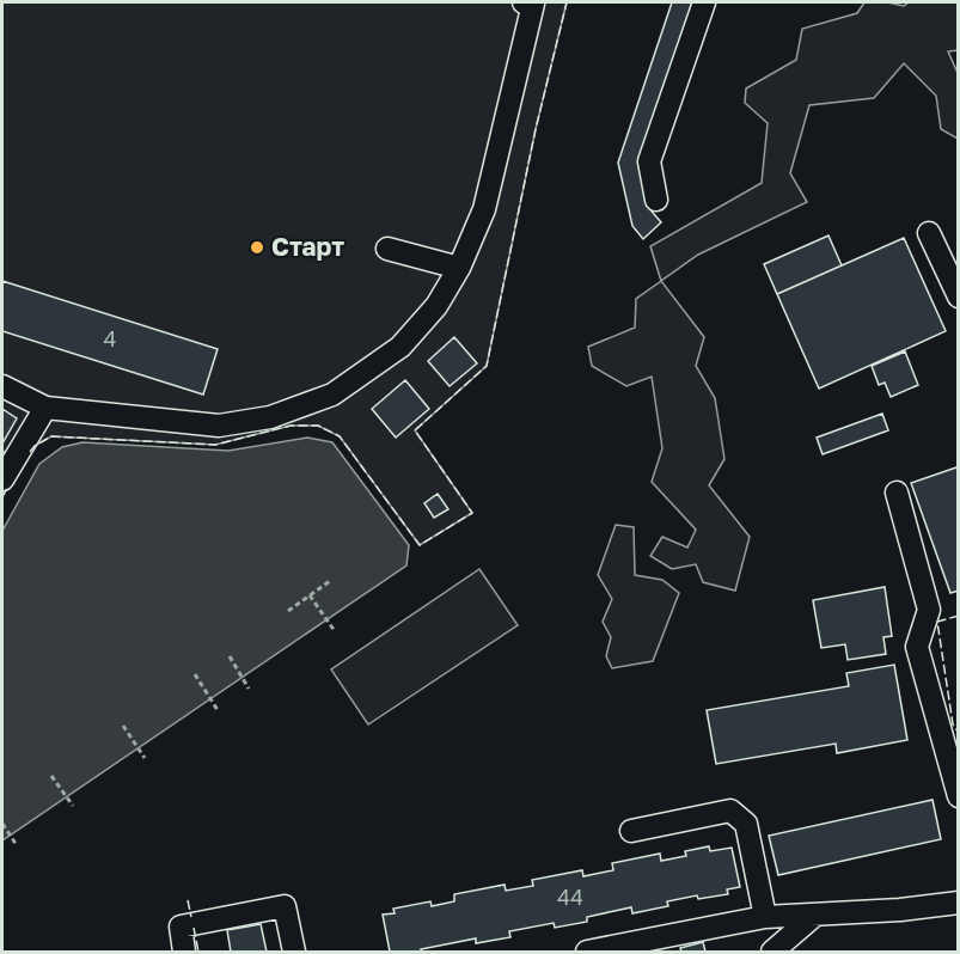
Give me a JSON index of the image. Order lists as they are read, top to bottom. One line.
{"places":["Старт"],"house_numbers":["4","44"]}
